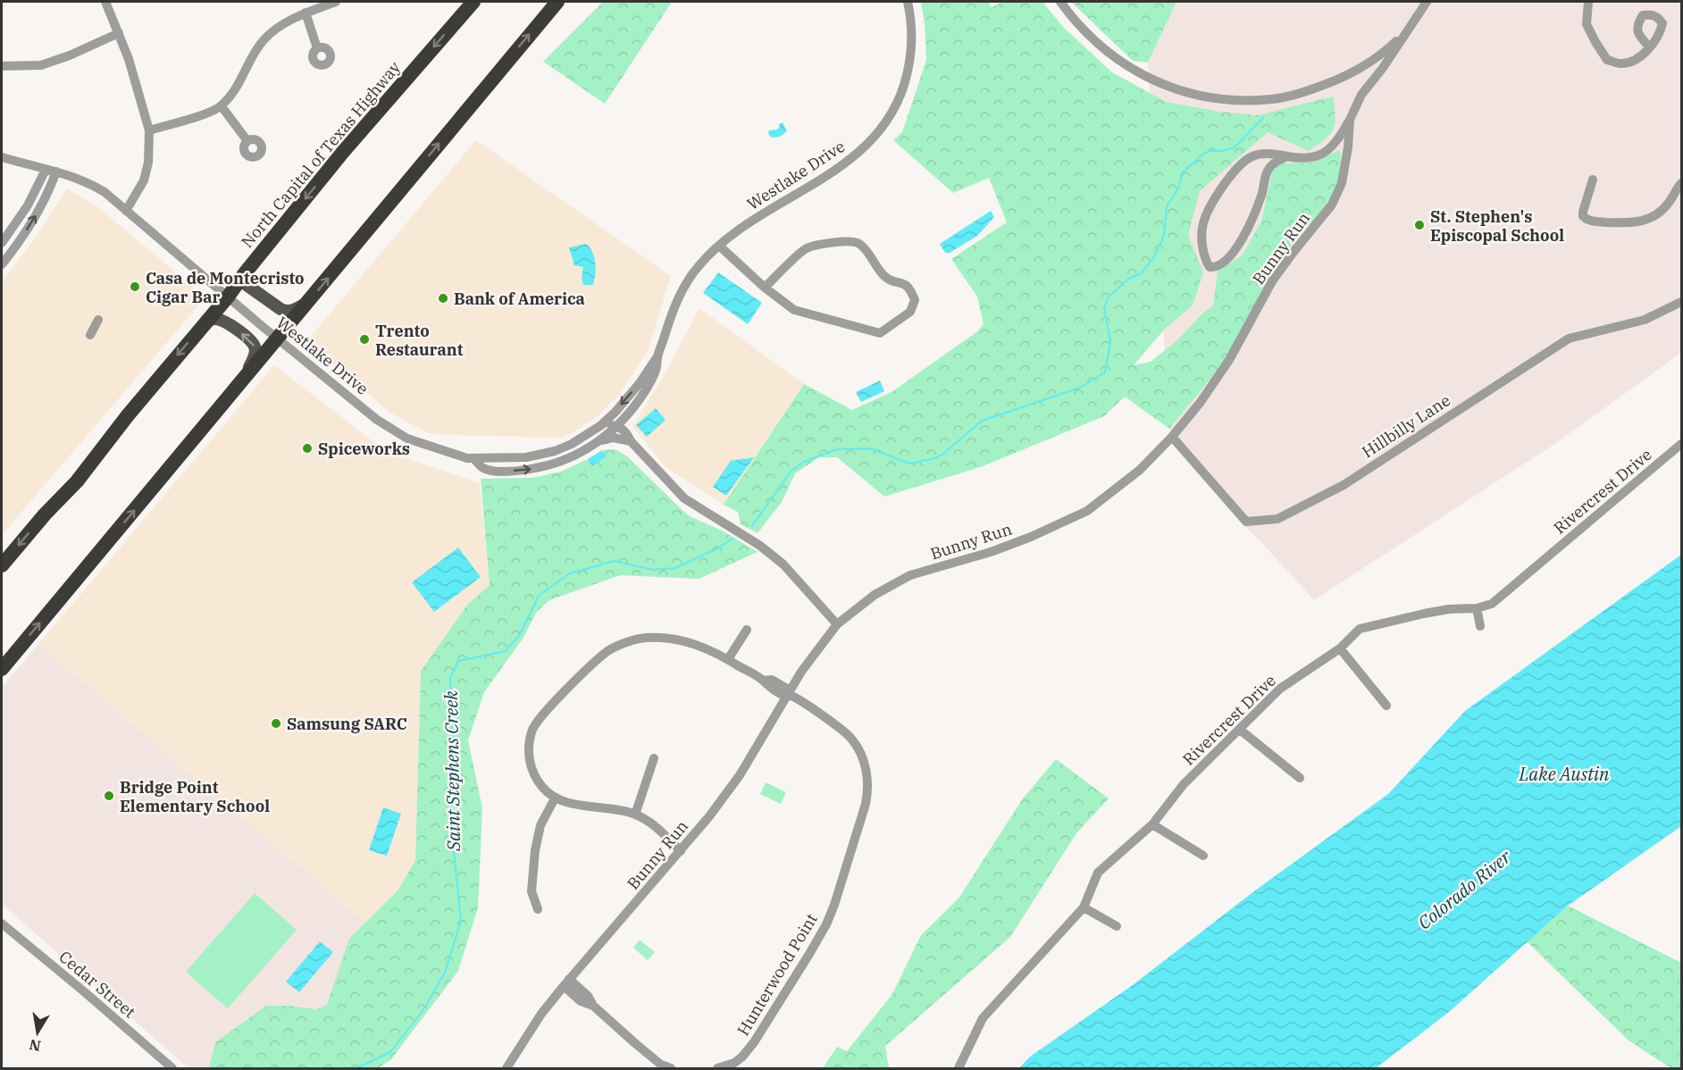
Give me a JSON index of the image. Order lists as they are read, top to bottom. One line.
{"streets":{"highway":["North Capital of Texas Highway"],"street":["Westlake Drive","Bunny Run","Hillbilly Lane","Rivercrest Drive","Hunterwood Point","Cedar Street"]},"crossings":[["North Capital of Texas Highway","Westlake Drive"],["Bunny Run","Hillbilly Lane"],["Bunny Run","Hunterwood Point"]],"water":["Saint Stephens Creek","Lake Austin","Colorado River"],"places":["St. Stephen's Episcopal School","Casa de Montecristo Cigar Bar","Bank of America","Trento Restaurant","Spiceworks","Samsung SARC","Bridge Point Elementary School"],"north":"bottom"}
